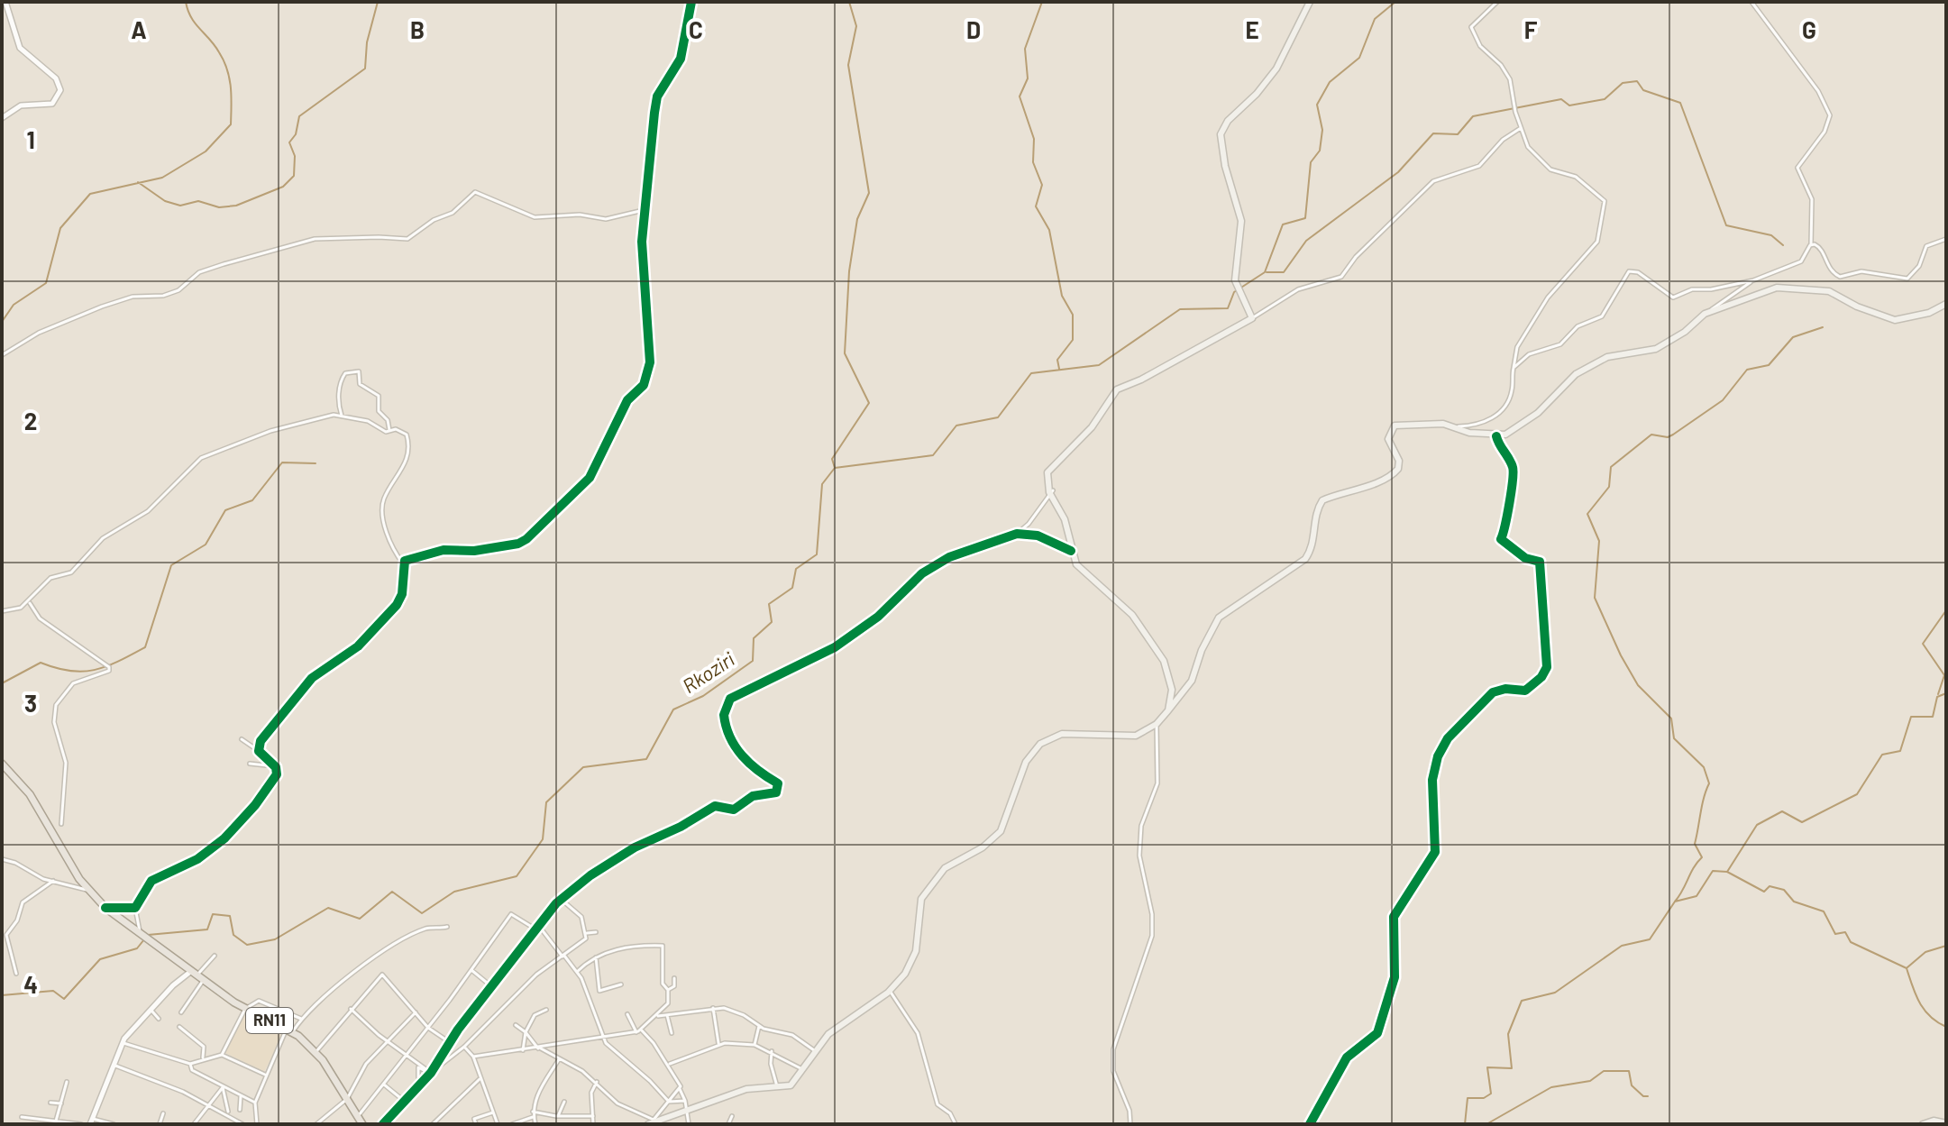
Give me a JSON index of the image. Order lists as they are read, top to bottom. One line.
{"streets":{"main road":["RN11"]},"water":["Rkoziri"],"grid":{"columns":["A","B","C","D","E","F","G"],"rows":["1","2","3","4"]}}
